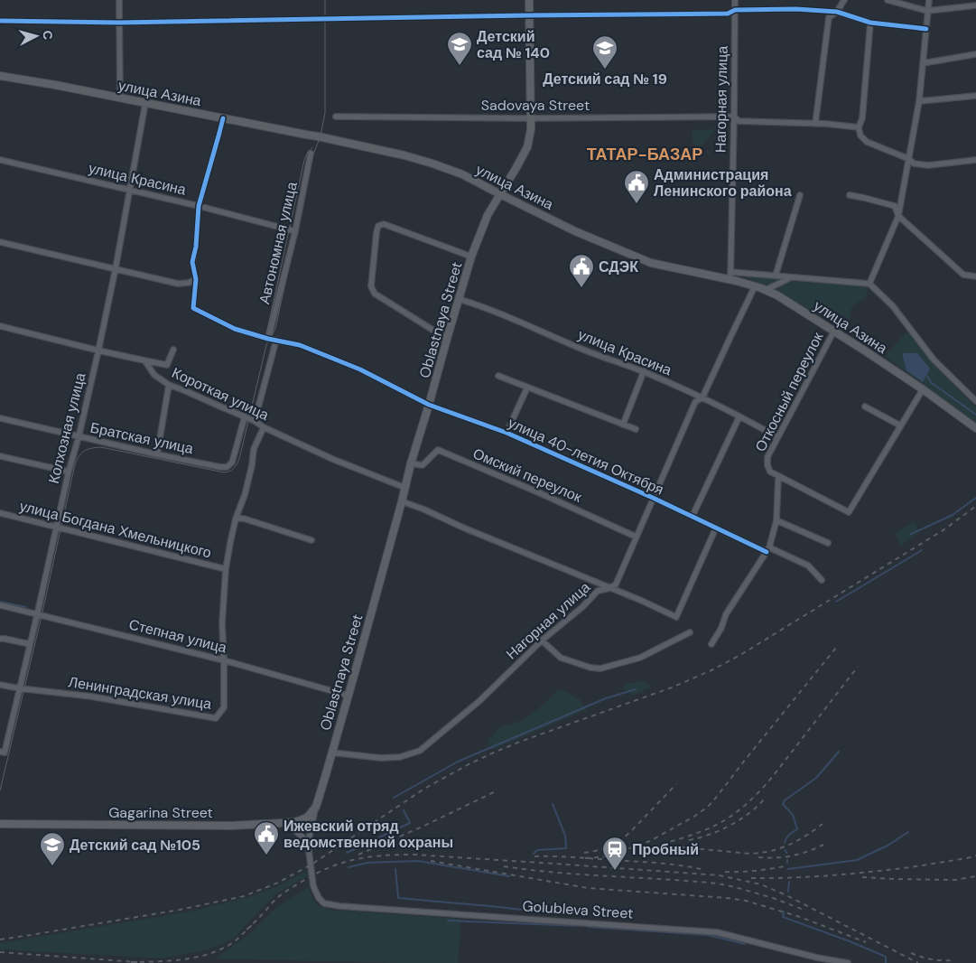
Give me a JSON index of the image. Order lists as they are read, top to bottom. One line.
{"streets":{"main road":["улица Азина","Oblastnaya Street","Gagarina Street"],"street":["Нагорная улица","Sadovaya Street","улица Красина","Автономная улица","Откосный переулок","Короткая улица","Колхозная улица","Братская улица","улица 40-летия Октября","Омский переулок","улица Богдана Хмельницкого","Степная улица","Ленинградская улица","Golubleva Street"]},"crossings":[["улица Азина","Нагорная улица"],["улица Азина","Oblastnaya Street"],["улица Азина","Откосный переулок"],["улица Азина","Колхозная улица"],["Нагорная улица","Sadovaya Street"],["Нагорная улица","улица Красина"],["Нагорная улица","Oblastnaya Street"],["Нагорная улица","улица 40-летия Октября"],["Нагорная улица","Омский переулок"],["Sadovaya Street","Oblastnaya Street"],["улица Красина","Автономная улица"],["улица Красина","Oblastnaya Street"],["улица Красина","Откосный переулок"],["улица Красина","Колхозная улица"],["Автономная улица","улица 40-летия Октября"],["Oblastnaya Street","Короткая улица"],["Oblastnaya Street","улица 40-летия Октября"],["Oblastnaya Street","Омский переулок"],["Oblastnaya Street","Степная улица"],["Oblastnaya Street","Gagarina Street"],["Короткая улица","Братская улица"],["Колхозная улица","Братская улица"],["Колхозная улица","улица Богдана Хмельницкого"],["Колхозная улица","Степная улица"],["Колхозная улица","Ленинградская улица"],["Степная улица","Ленинградская улица"]],"districts":["ТАТАР-БАЗАР"],"places":{"school or university":["Детский сад № 140","Детский сад № 19","Детский сад №105"],"public building":["Администрация Ленинского района","СДЭК","Ижевский отряд ведомственной охраны"],"station":["Пробный"]},"north":"right"}
